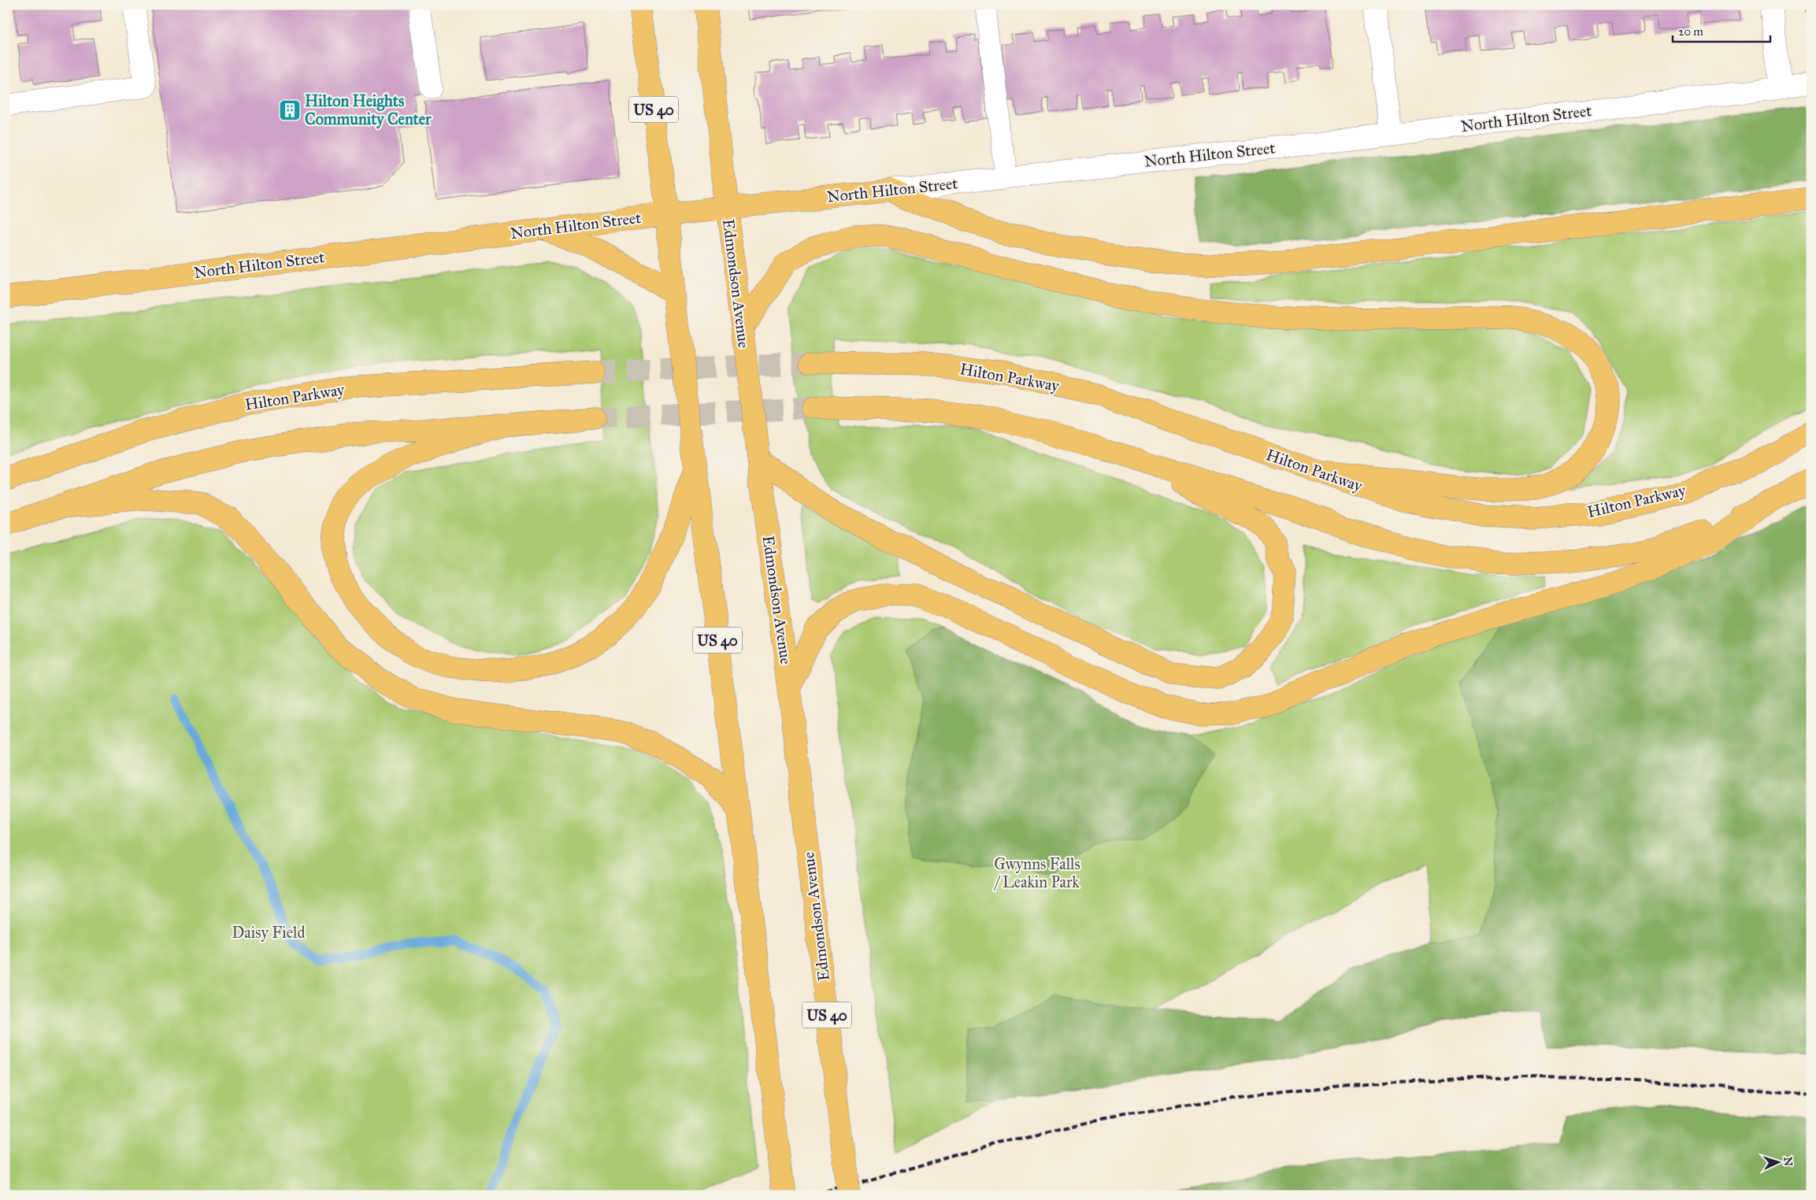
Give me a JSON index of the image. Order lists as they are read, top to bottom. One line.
{"streets":{"main road":["US 40","North Hilton Street","Edmondson Avenue","Hilton Parkway"]},"crossings":[["US 40","North Hilton Street"],["North Hilton Street","Edmondson Avenue"]],"parks":["Gwynns Falls / Leakin Park","Daisy Field"],"places":{"building":["Hilton Heights Community Center"]},"scale_bar":"20 m","north":"right"}
